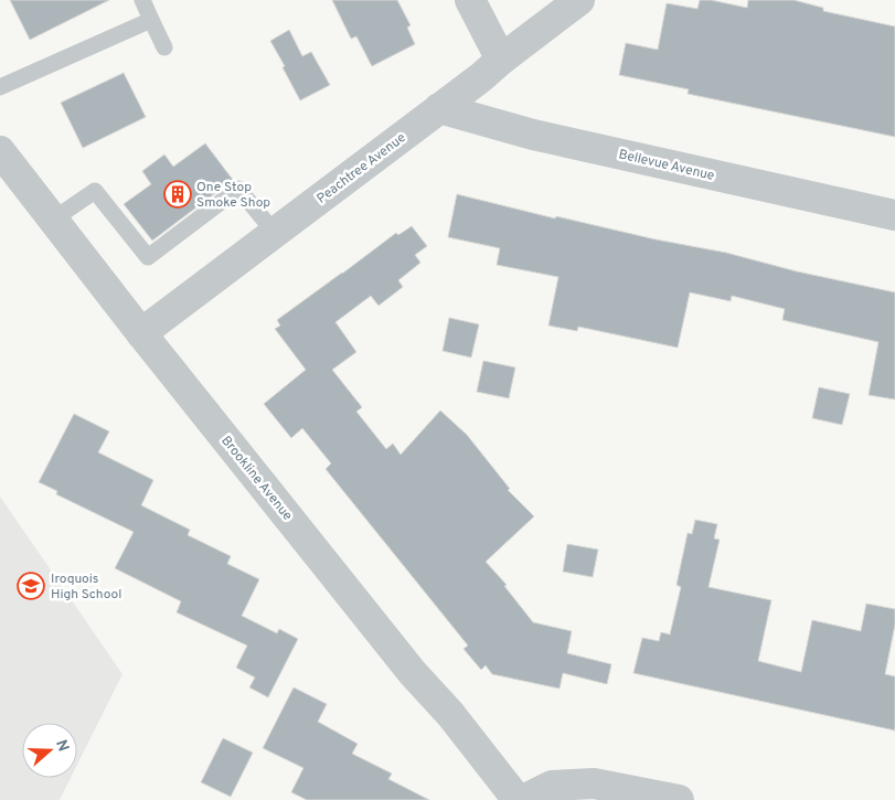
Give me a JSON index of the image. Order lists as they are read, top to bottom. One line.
{"streets":{"street":["Bellevue Avenue","Peachtree Avenue","Brookline Avenue"]},"crossings":[["Bellevue Avenue","Peachtree Avenue"],["Peachtree Avenue","Brookline Avenue"]],"places":{"building":["One Stop Smoke Shop"],"school or university":["Iroquois High School"]},"north":"right"}
